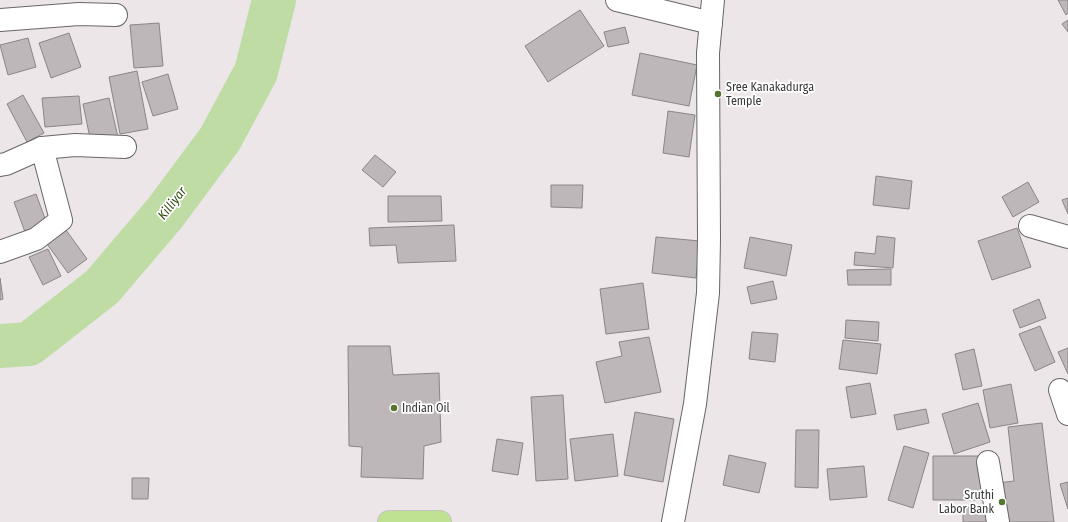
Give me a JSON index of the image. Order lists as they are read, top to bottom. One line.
{"water":["Killiyar"],"places":["Sree Kanakadurga Temple","Indian Oil","Sruthi Labor Bank"]}
